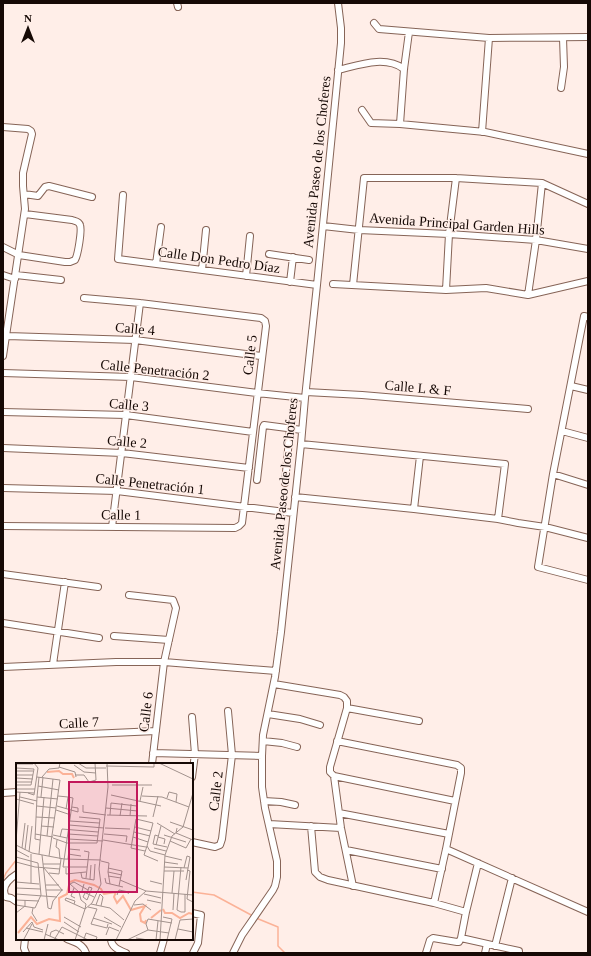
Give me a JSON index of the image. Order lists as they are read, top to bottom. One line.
{"streets":{"street":["Avenida Paseo de los Choferes","Avenida Principal Garden Hills","Calle Don Pedro Díaz","Calle 4","Calle 5","Calle Penetración 2","Calle L & F","Calle 3","Calle 2","Calle Penetración 1","Calle 1","Calle 6","Calle 7"]},"crossings":[["Avenida Paseo de los Choferes","Avenida Principal Garden Hills"],["Avenida Paseo de los Choferes","Calle Don Pedro Díaz"],["Avenida Paseo de los Choferes","Calle Penetración 2"],["Avenida Paseo de los Choferes","Calle L & F"],["Avenida Paseo de los Choferes","Calle Penetración 1"],["Calle 4","Calle 5"],["Calle 5","Calle Penetración 2"],["Calle 5","Calle 3"],["Calle 5","Calle 2"],["Calle 5","Calle Penetración 1"],["Calle 5","Calle 1"],["Calle Penetración 2","Calle L & F"],["Calle 6","Calle 7"]],"north":"top"}
